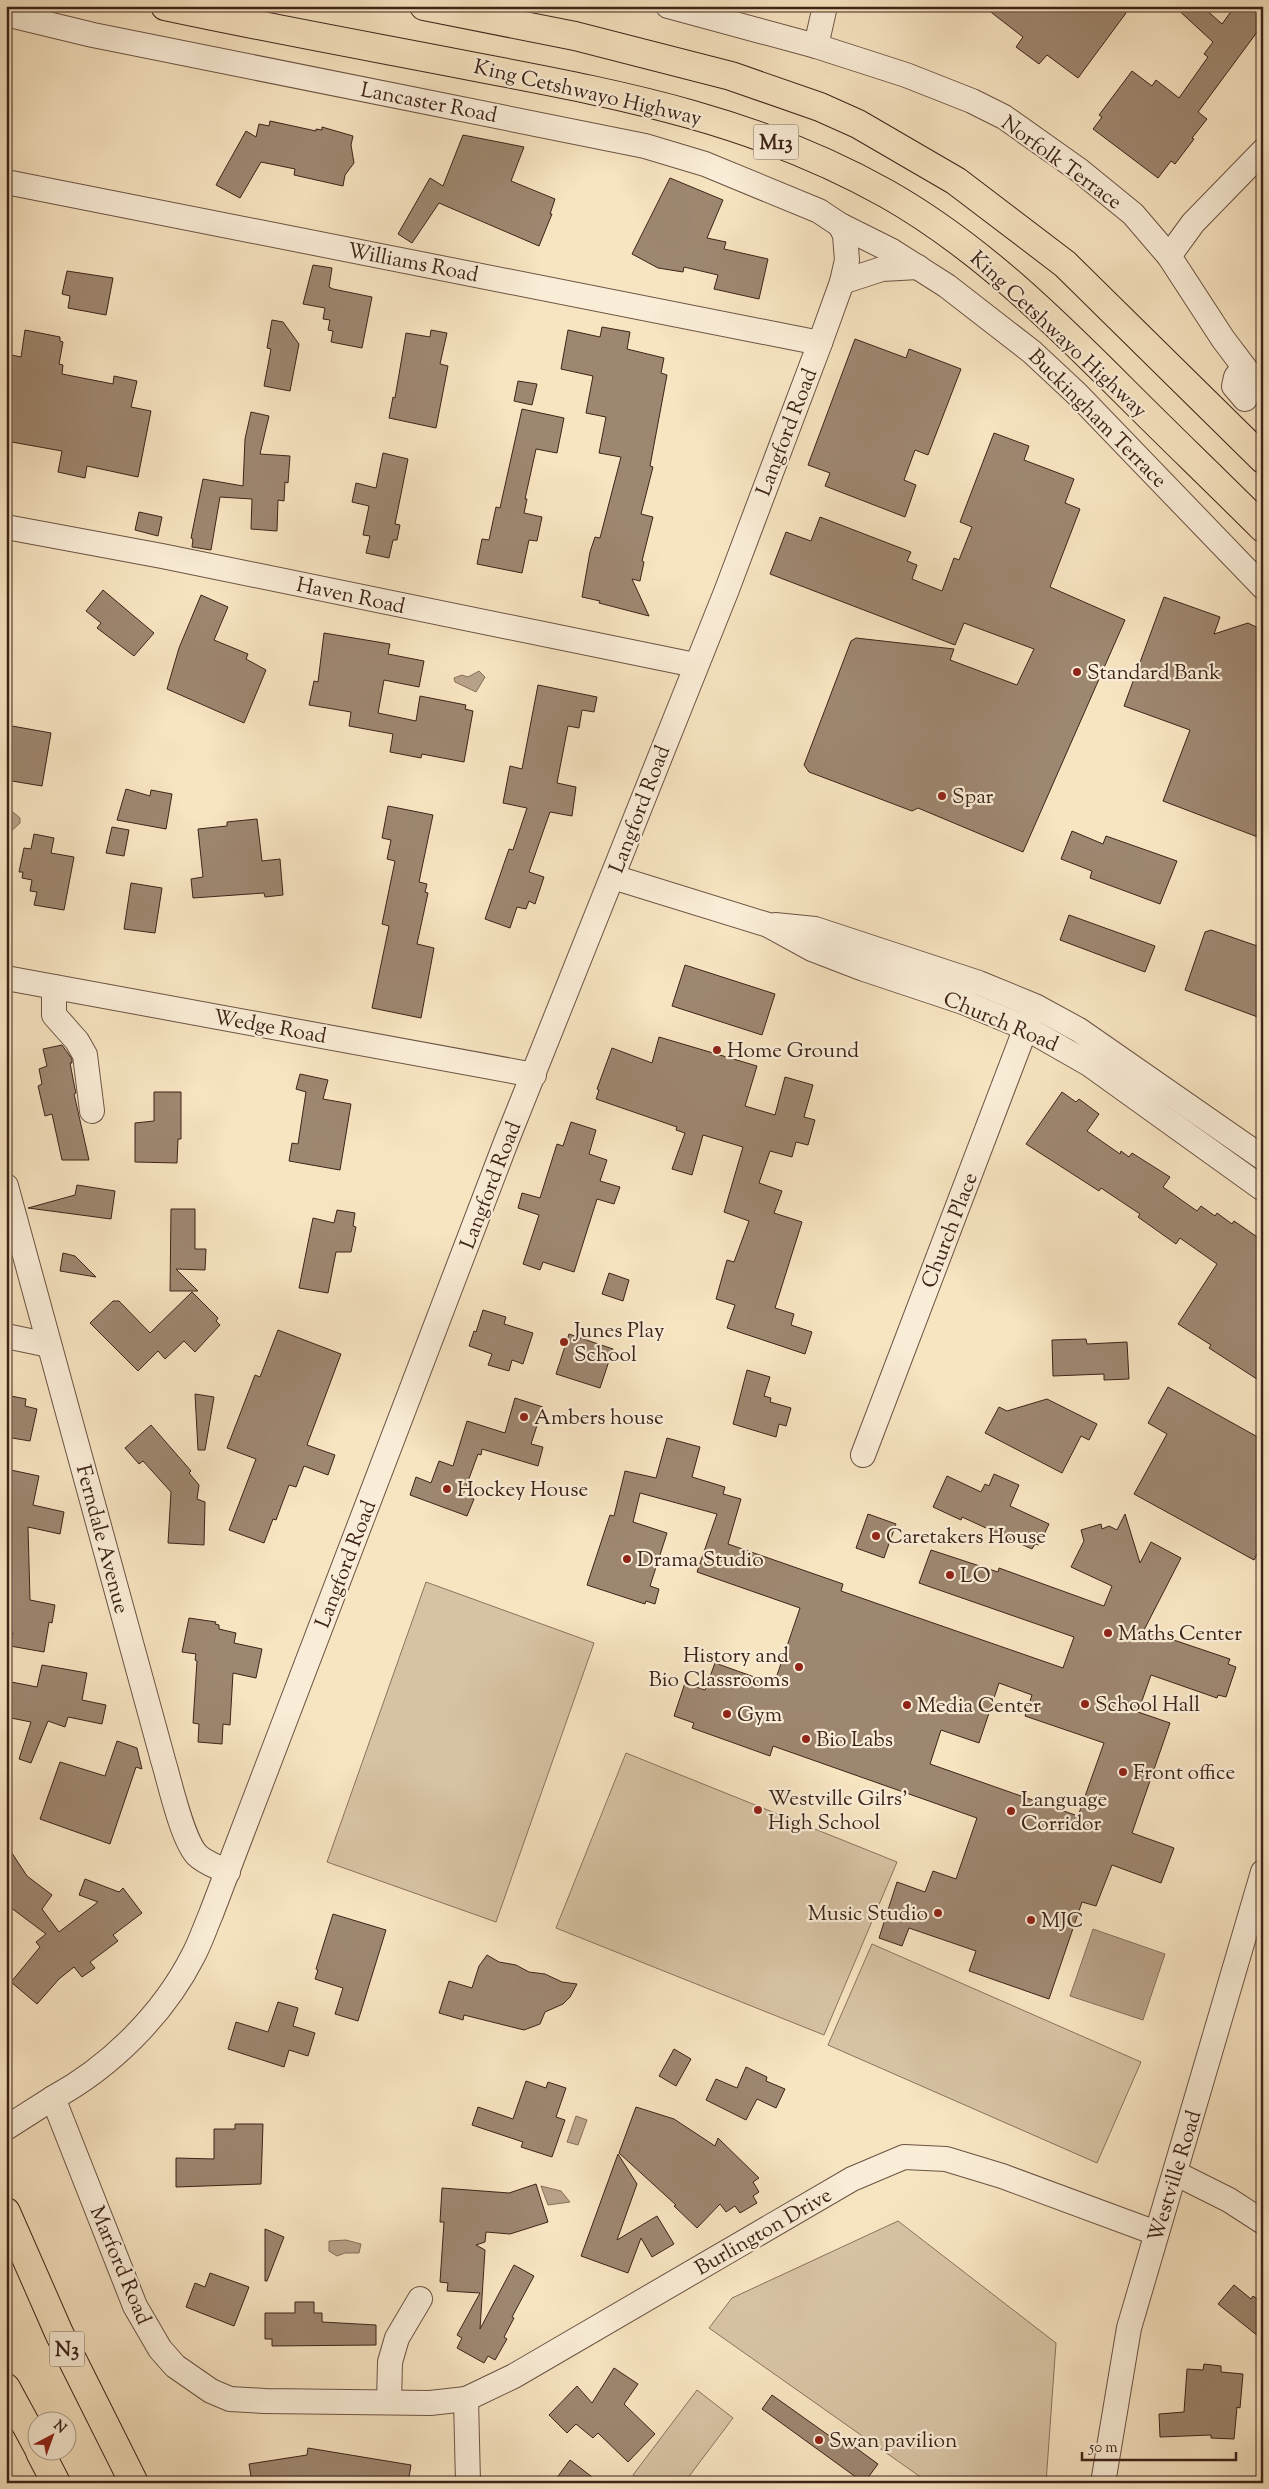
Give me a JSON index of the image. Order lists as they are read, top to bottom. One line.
{"streets":{"highway":["King Cetshwayo Highway","M13","N3"],"street":["Lancaster Road","Norfolk Terrace","Williams Road","Buckingham Terrace","Langford Road","Haven Road","Church Road","Wedge Road","Church Place","Ferndale Avenue","Westville Road","Burlington Drive","Marford Road"]},"crossings":[["King Cetshwayo Highway","Buckingham Terrace"],["Lancaster Road","Buckingham Terrace"],["Lancaster Road","Langford Road"],["Williams Road","Langford Road"],["Buckingham Terrace","Langford Road"],["Langford Road","Haven Road"],["Langford Road","Church Road"],["Langford Road","Wedge Road"],["Langford Road","Ferndale Avenue"],["Langford Road","Marford Road"],["Church Road","Church Place"],["Westville Road","Burlington Drive"],["Burlington Drive","Marford Road"]],"places":["Standard Bank","Spar","Home Ground","Junes Play School","Ambers house","Hockey House","Caretakers House","Drama Studio","LO","Maths Center","History and Bio Classrooms","School Hall","Media Center","Gym","Bio Labs","Front office","Westville Gilrs' High School","Language Corridor","Music Studio","MJC","Swan pavilion"],"scale_bar":"50 m","north":"top right"}
